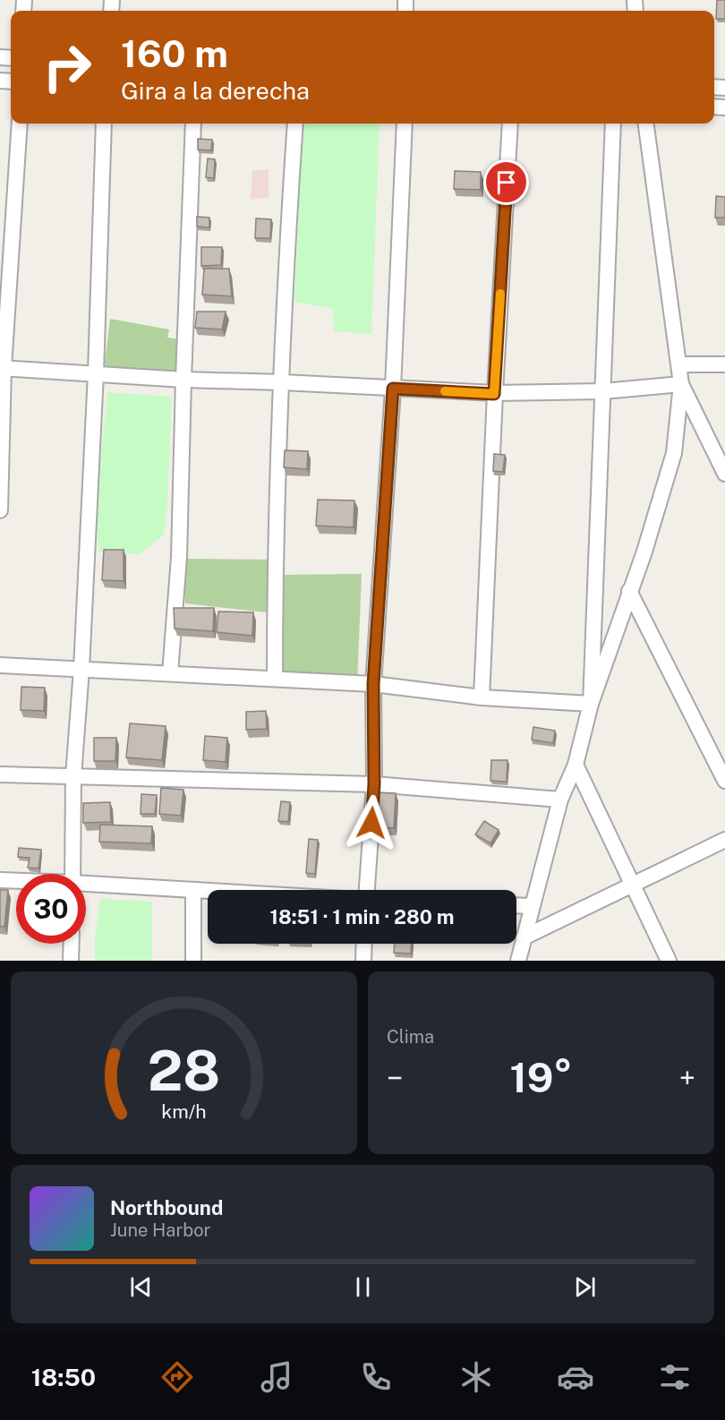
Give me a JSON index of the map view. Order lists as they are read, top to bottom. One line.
{"page":{"turn":["160 m","Gira a la derecha"],"limit":"30","trip":"18:51 · 1 min · 280 m","tile":"Clima","heat":["−","19°","+"],"song":["Northbound","June Harbor"],"tabs":"18:50","gauge":["28","km/h"]}}
